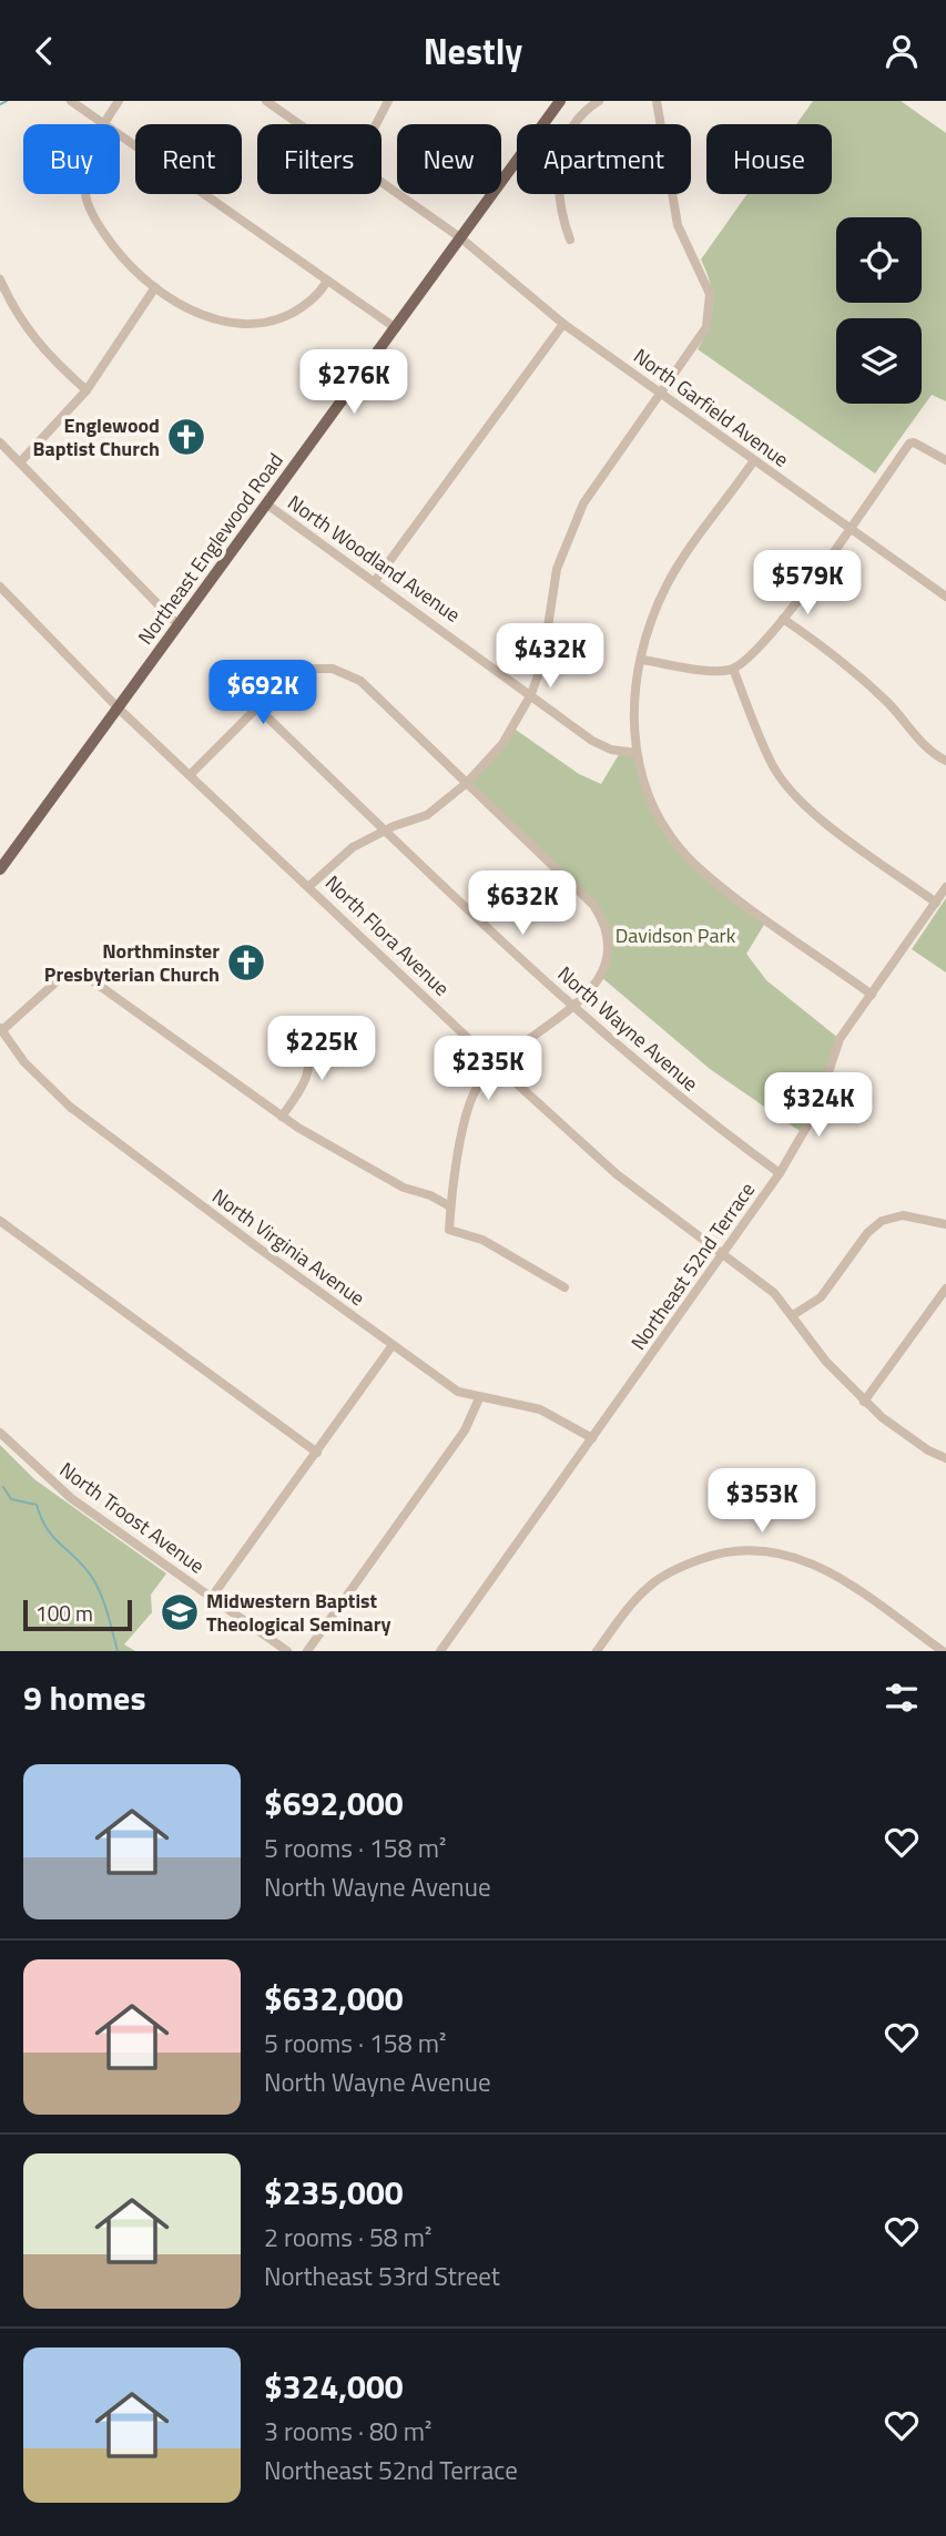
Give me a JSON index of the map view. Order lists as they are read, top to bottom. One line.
{"streets":{"main road":["Northeast Englewood Road"],"street":["North Garfield Avenue","North Woodland Avenue","North Flora Avenue","North Wayne Avenue","North Virginia Avenue","Northeast 52nd Terrace","North Troost Avenue"]},"crossings":[["North Garfield Avenue","Northeast Englewood Road"],["Northeast Englewood Road","North Woodland Avenue"],["Northeast Englewood Road","North Flora Avenue"],["North Flora Avenue","Northeast 52nd Terrace"],["North Wayne Avenue","Northeast 52nd Terrace"],["North Virginia Avenue","Northeast 52nd Terrace"]],"parks":["Davidson Park"],"places":{"church":["Englewood Baptist Church","Northminster Presbyterian Church"],"school or university":["Midwestern Baptist Theological Seminary"]},"scale_bar":"100 m","page":{"header":"Nestly","chip":["Buy","Rent","Filters","New","Apartment","House"],"price":["$276K","$579K","$432K","$692K","$632K","$225K","$235K","$324K","$353K"],"scale":"100 m","heading":"9 homes","list":[{"name":"$692,000","note":"5 rooms · 158 m² · North Wayne Avenue"},{"name":"$632,000","note":"5 rooms · 158 m² · North Wayne Avenue"},{"name":"$235,000","note":"2 rooms · 58 m² · Northeast 53rd Street"},{"name":"$324,000","note":"3 rooms · 80 m² · Northeast 52nd Terrace"}]}}
